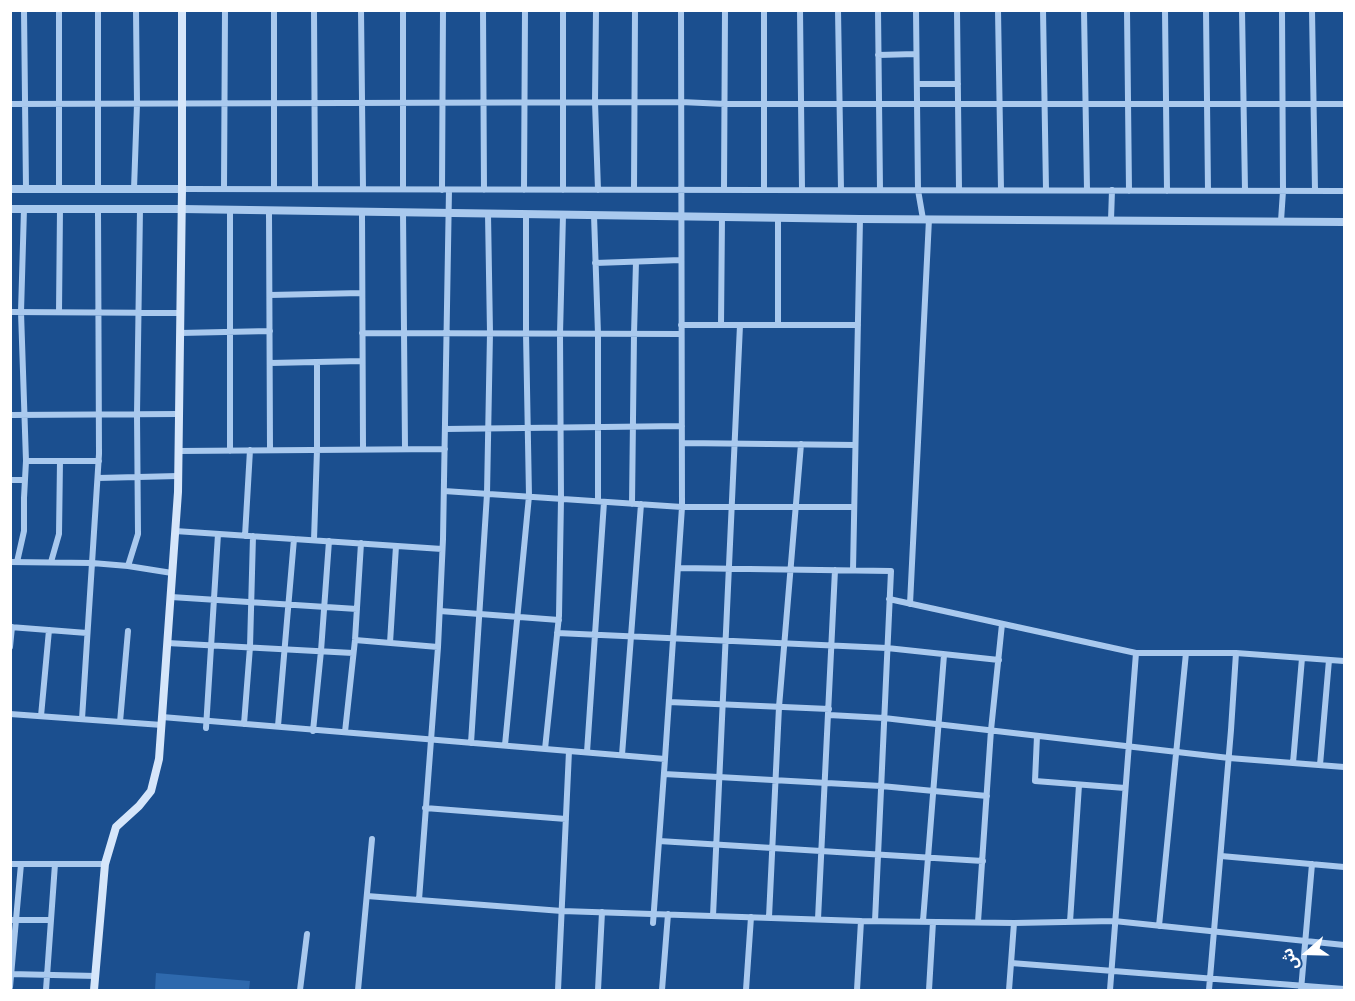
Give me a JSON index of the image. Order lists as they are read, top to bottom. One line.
{"north":"left"}
